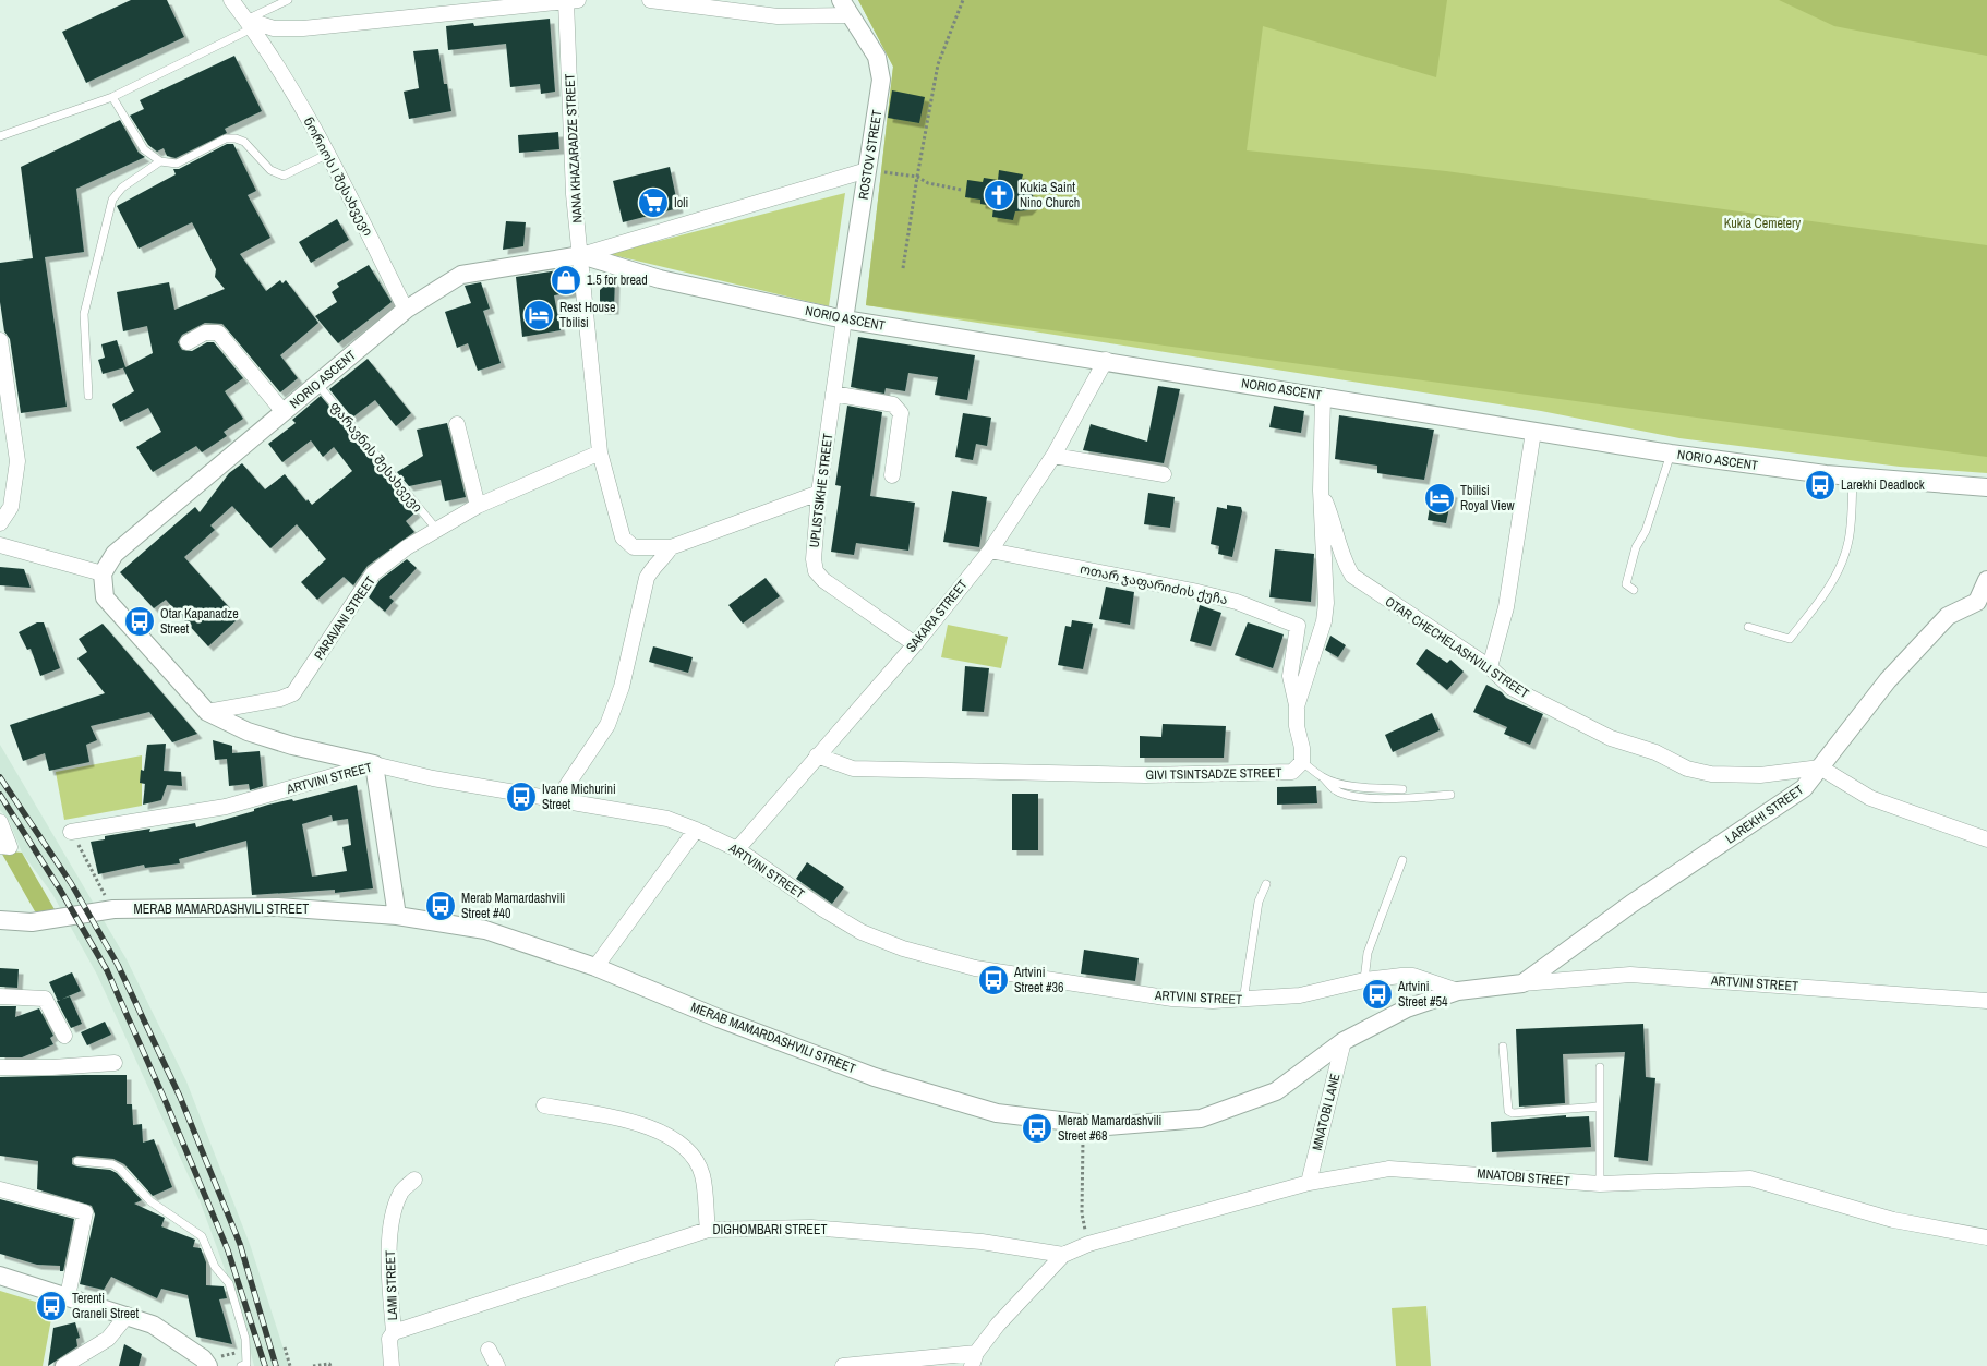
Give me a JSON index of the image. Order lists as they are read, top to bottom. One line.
{"streets":{"street":["NANA KHAZARADZE STREET","ROSTOV STREET","ნორიოს I შესახვევი","NORIO ASCENT","UPLISTSIKHE STREET","ოთარ ჯაფარიძის ქუჩა","SAKARA STREET","PARAVANI STREET","OTAR CHECHELASHVILI STREET","GIVI TSINTSADZE STREET","ARTVINI STREET","LAREKHI STREET","MERAB MAMARDASHVILI STREET","MNATOBI LANE","MNATOBI STREET","DIGHOMBARI STREET","LAMI STREET"],"lane":["ფარავნის შესახვევი"]},"crossings":[["NANA KHAZARADZE STREET","NORIO ASCENT"],["NANA KHAZARADZE STREET","PARAVANI STREET"],["ROSTOV STREET","NORIO ASCENT"],["ROSTOV STREET","UPLISTSIKHE STREET"],["ნორიოს I შესახვევი","NORIO ASCENT"],["NORIO ASCENT","ფარავნის შესახვევი"],["NORIO ASCENT","UPLISTSIKHE STREET"],["NORIO ASCENT","SAKARA STREET"],["ფარავნის შესახვევი","PARAVANI STREET"],["UPLISTSIKHE STREET","SAKARA STREET"],["ოთარ ჯაფარიძის ქუჩა","SAKARA STREET"],["SAKARA STREET","GIVI TSINTSADZE STREET"],["SAKARA STREET","ARTVINI STREET"],["OTAR CHECHELASHVILI STREET","LAREKHI STREET"],["ARTVINI STREET","LAREKHI STREET"],["ARTVINI STREET","MERAB MAMARDASHVILI STREET"],["LAREKHI STREET","MERAB MAMARDASHVILI STREET"],["MERAB MAMARDASHVILI STREET","MNATOBI LANE"],["MNATOBI LANE","MNATOBI STREET"],["MNATOBI STREET","DIGHOMBARI STREET"],["DIGHOMBARI STREET","LAMI STREET"]],"parks":["Kukia Cemetery"],"places":{"church":["Kukia Saint Nino Church"],"supermarket":["Ioli"],"shop":["1.5 for bread"],"hotel":["Rest House Tbilisi","Tbilisi Royal View"],"bus stop":["Larekhi Deadlock","Otar Kapanadze Street","Ivane Michurini Street","Merab Mamardashvili Street #40","Artvini Street #36","Artvini Street #54","Merab Mamardashvili Street #68","Terenti Graneli Street"]}}
